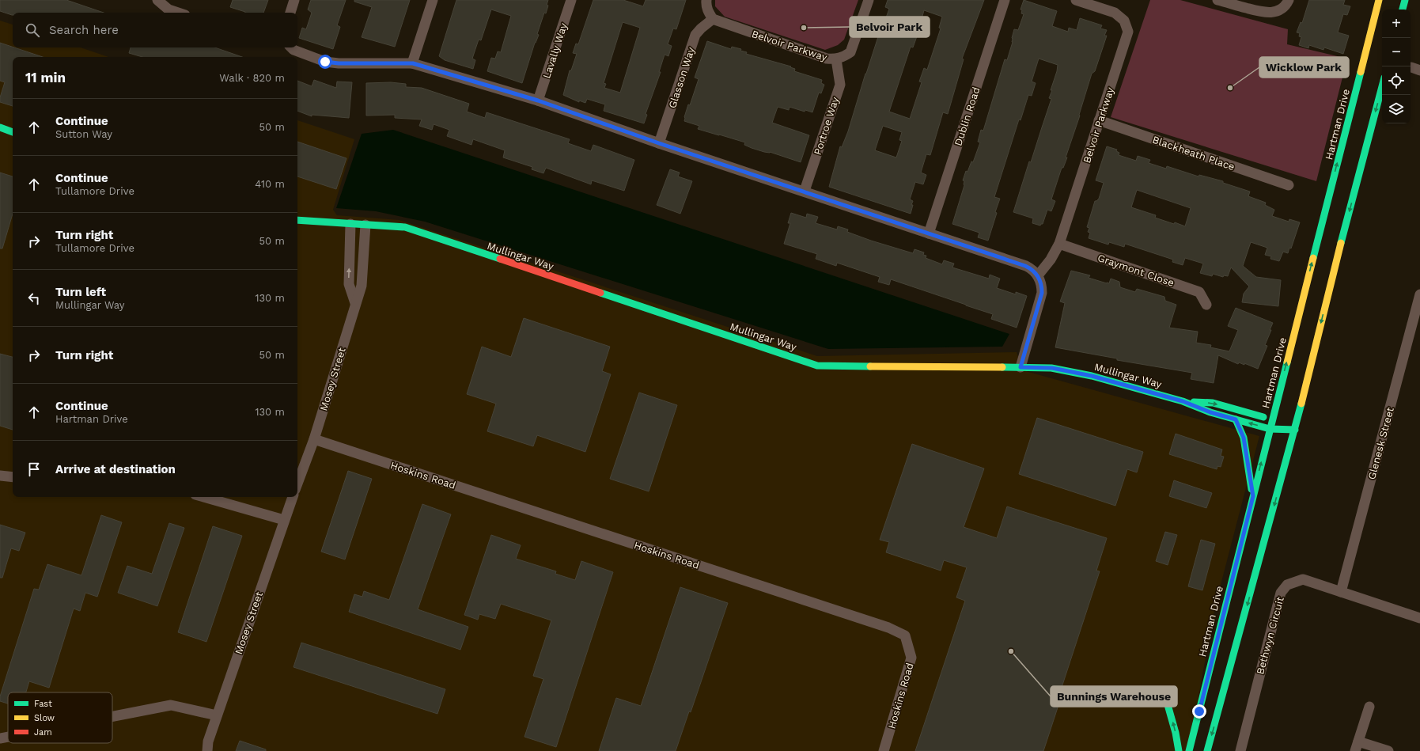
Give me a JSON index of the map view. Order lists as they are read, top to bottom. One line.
{"streets":{"main road":["Hartman Drive","Mullingar Way"],"street":["Belvoir Parkway","Lavally Way","Glasson Way","Dublin Road","Portroe Way","Blackheath Place","Graymont Close","Mosey Street","Glenesk Street","Hoskins Road","Bethwyn Circuit"]},"crossings":[["Belvoir Parkway","Glasson Way"],["Belvoir Parkway","Portroe Way"],["Belvoir Parkway","Blackheath Place"],["Belvoir Parkway","Graymont Close"],["Hartman Drive","Mullingar Way"],["Mullingar Way","Mosey Street"],["Mosey Street","Hoskins Road"],["Glenesk Street","Bethwyn Circuit"]],"places":["Belvoir Park","Wicklow Park","Bunnings Warehouse"],"legend":["Fast","Slow","Jam"],"page":{"map_buttons":["+","−"],"search":"Search here","heading":["11 min","Walk · 820 m"],"list":[["Continue","Sutton Way","50 m"],["Continue","Tullamore Drive","410 m"],["Turn right","Tullamore Drive","50 m"],["Turn left","Mullingar Way","130 m"],["Turn right","50 m"],["Continue","Hartman Drive","130 m"],"Arrive at destination"]}}
